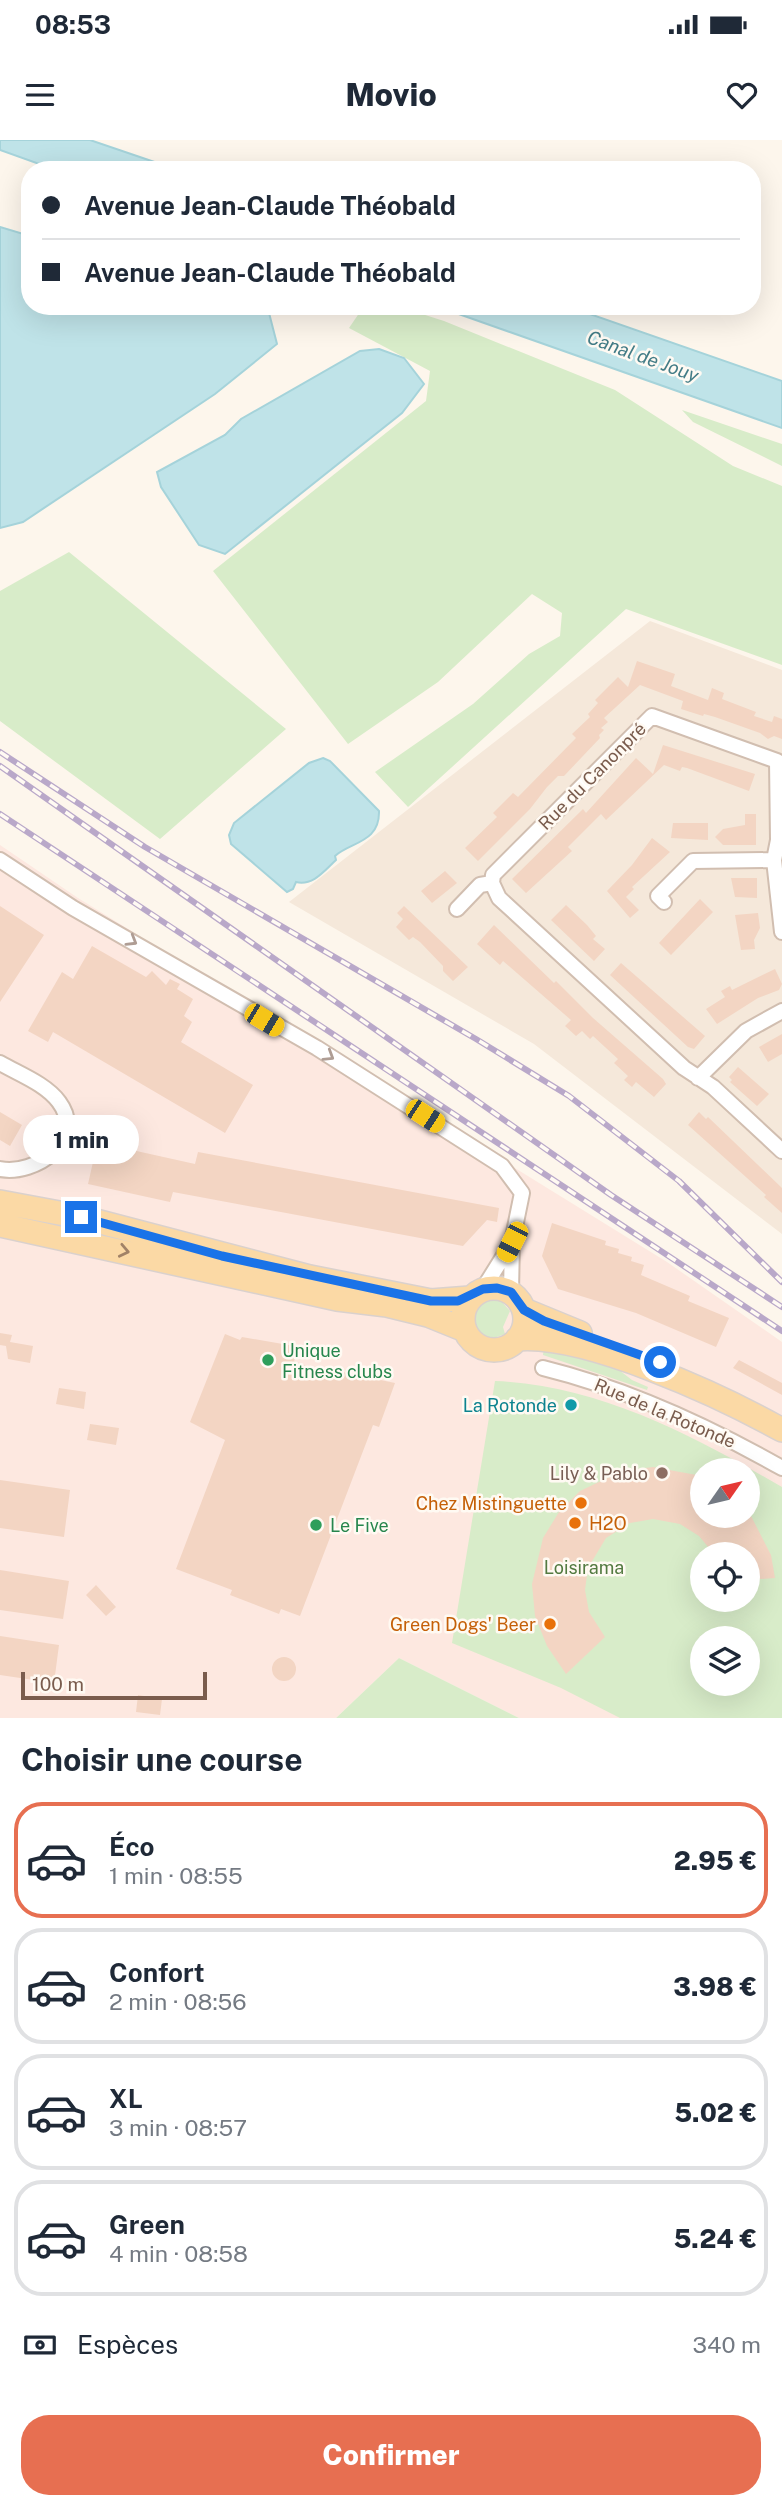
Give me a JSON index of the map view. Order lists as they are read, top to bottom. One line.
{"streets":{"street":["Rue du Canonpré","Rue de la Rotonde"]},"water":["Canal de Jouy"],"parks":["Loisirama"],"places":["Unique Fitness clubs","La Rotonde","Lily & Pablo","Chez Mistinguette","H2O","Le Five","Green Dogs' Beer"],"scale_bar":"100 m","north":"top right","page":{"status":"08:53","header":"Movio","banner":["Avenue Jean-Claude Théobald","Avenue Jean-Claude Théobald"],"bubble":"1 min","scale":"100 m","heading":"Choisir une course","list":[{"name":"Éco","note":"1 min · 08:55","value":"2.95 €"},{"name":"Confort","note":"2 min · 08:56","value":"3.98 €"},{"name":"XL","note":"3 min · 08:57","value":"5.02 €"},{"name":"Green","note":"4 min · 08:58","value":"5.24 €"}],"pay":["Espèces","340 m"],"buttons":"Confirmer"}}
